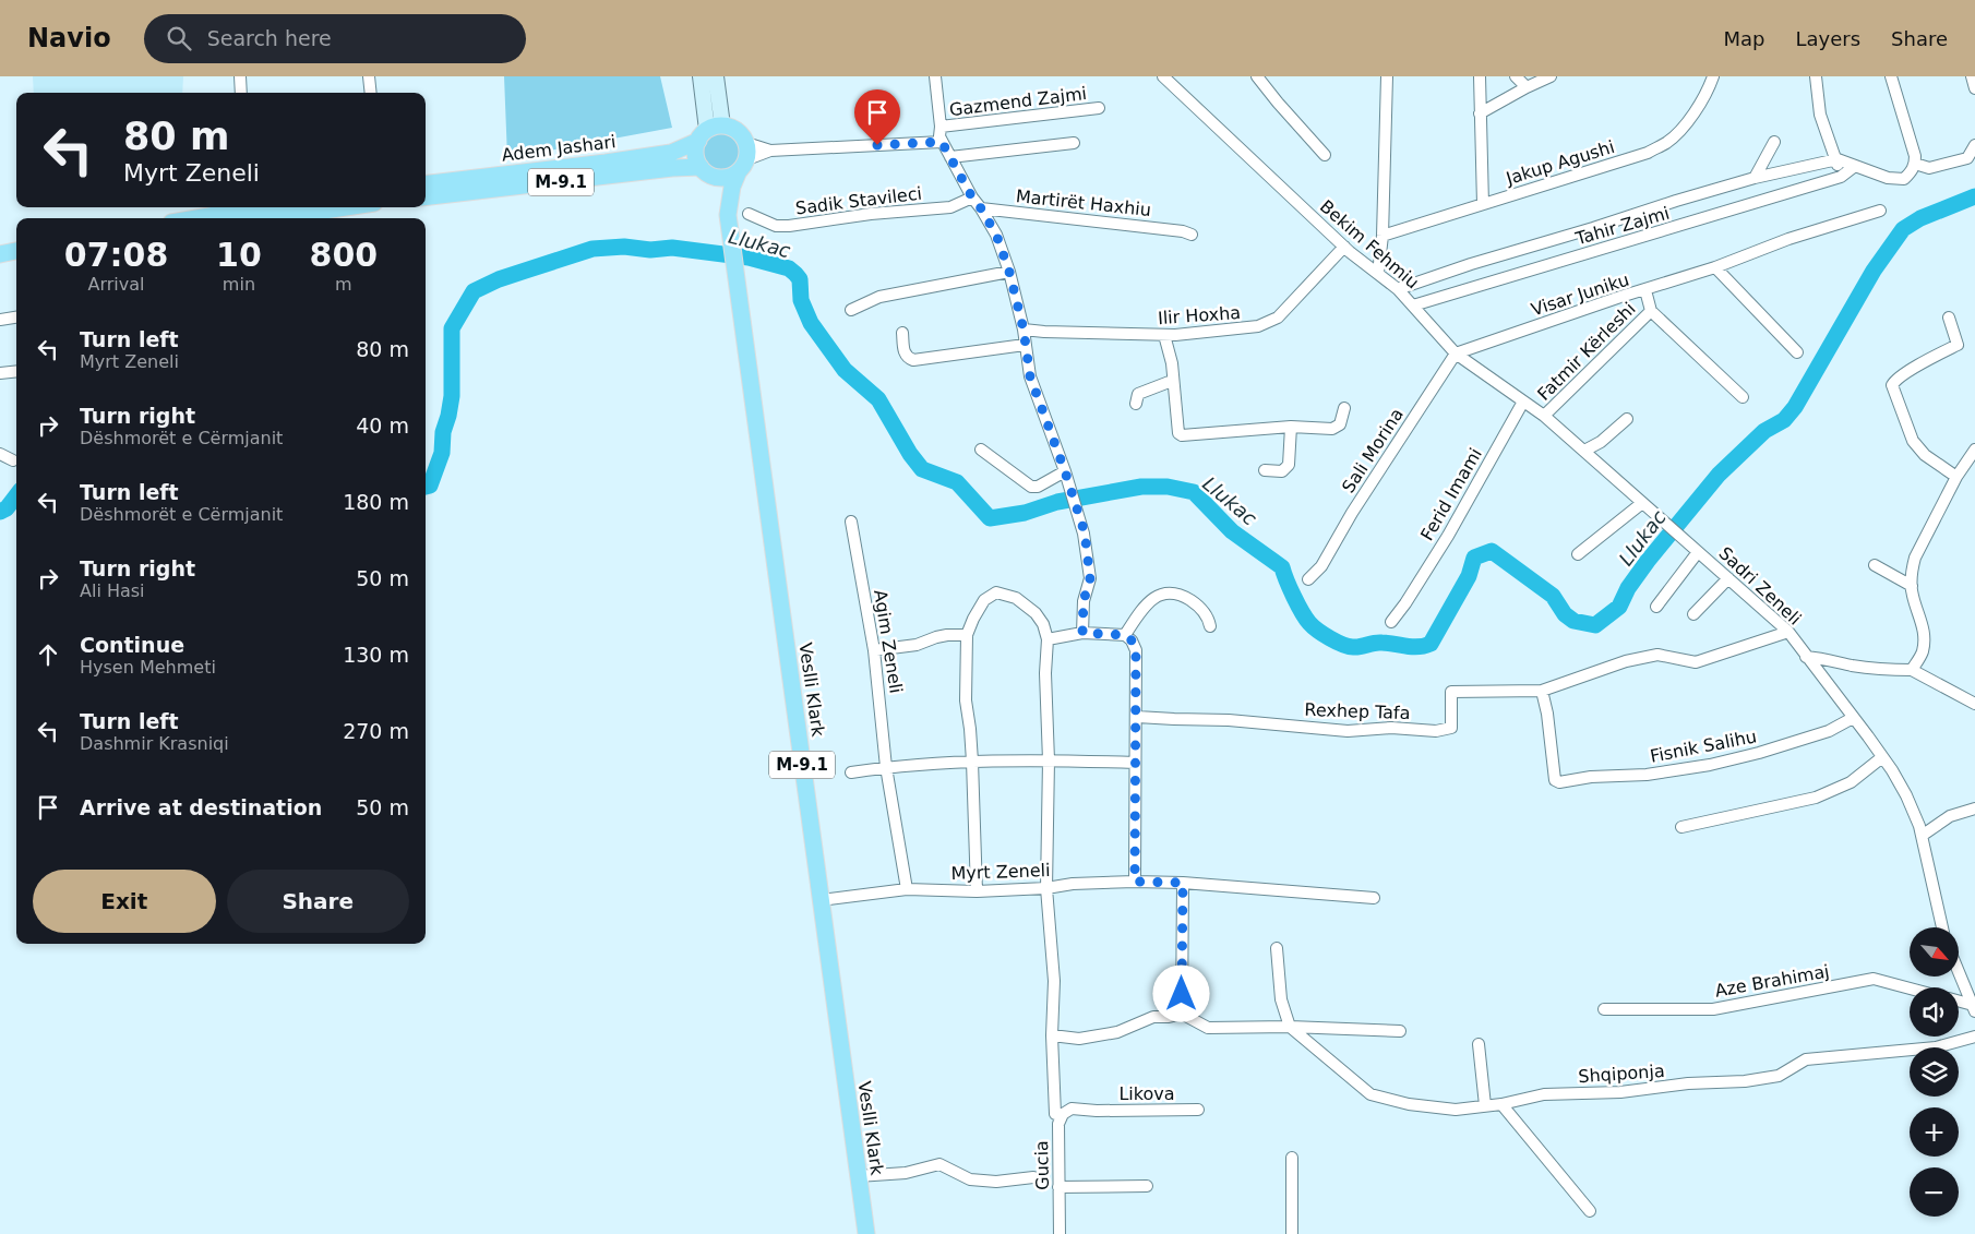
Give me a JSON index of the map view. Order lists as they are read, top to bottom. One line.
{"streets":{"main road":["Adem Jashari","M-9.1","Veslli Klark"],"street":["Gazmend Zajmi","Jakup Agushi","Sadik Stavileci","Martirët Haxhiu","Tahir Zajmi","Bekim Fehmiu","Visar Juniku","Ilir Hoxha","Fatmir Kërleshi","Sali Morina","Ferid Imami","Sadri Zeneli","Agim Zeneli","Rexhep Tafa","Fisnik Salihu","Myrt Zeneli","Aze Brahimaj","Shqiponja","Likova","Gucia"]},"crossings":[["Adem Jashari","M-9.1"],["Adem Jashari","Veslli Klark"],["M-9.1","Veslli Klark"],["Tahir Zajmi","Bekim Fehmiu"],["Bekim Fehmiu","Visar Juniku"],["Bekim Fehmiu","Ilir Hoxha"],["Bekim Fehmiu","Fatmir Kërleshi"],["Bekim Fehmiu","Sali Morina"],["Bekim Fehmiu","Ferid Imami"],["Bekim Fehmiu","Sadri Zeneli"],["Visar Juniku","Fatmir Kërleshi"],["Visar Juniku","Sali Morina"],["Sadri Zeneli","Rexhep Tafa"],["Sadri Zeneli","Fisnik Salihu"],["Agim Zeneli","Myrt Zeneli"],["Veslli Klark","Myrt Zeneli"],["Rexhep Tafa","Fisnik Salihu"],["Likova","Gucia"]],"water":["Llukac"],"north":"bottom right","page":{"header":"Navio","search":"Search here","nav":["Map","Layers","Share"],"turn":["80 m","Myrt Zeneli"],"eta":["07:08","Arrival","10","min","800","m"],"list":[{"name":"Turn left","note":"Myrt Zeneli","value":"80 m"},{"name":"Turn right","note":"Dëshmorët e Cërmjanit","value":"40 m"},{"name":"Turn left","note":"Dëshmorët e Cërmjanit","value":"180 m"},{"name":"Turn right","note":"Ali Hasi","value":"50 m"},{"name":"Continue","note":"Hysen Mehmeti","value":"130 m"},{"name":"Turn left","note":"Dashmir Krasniqi","value":"270 m"},{"name":"Arrive at destination","value":"50 m"}],"buttons":["Exit","Share"],"map_buttons":["+","−"]}}
